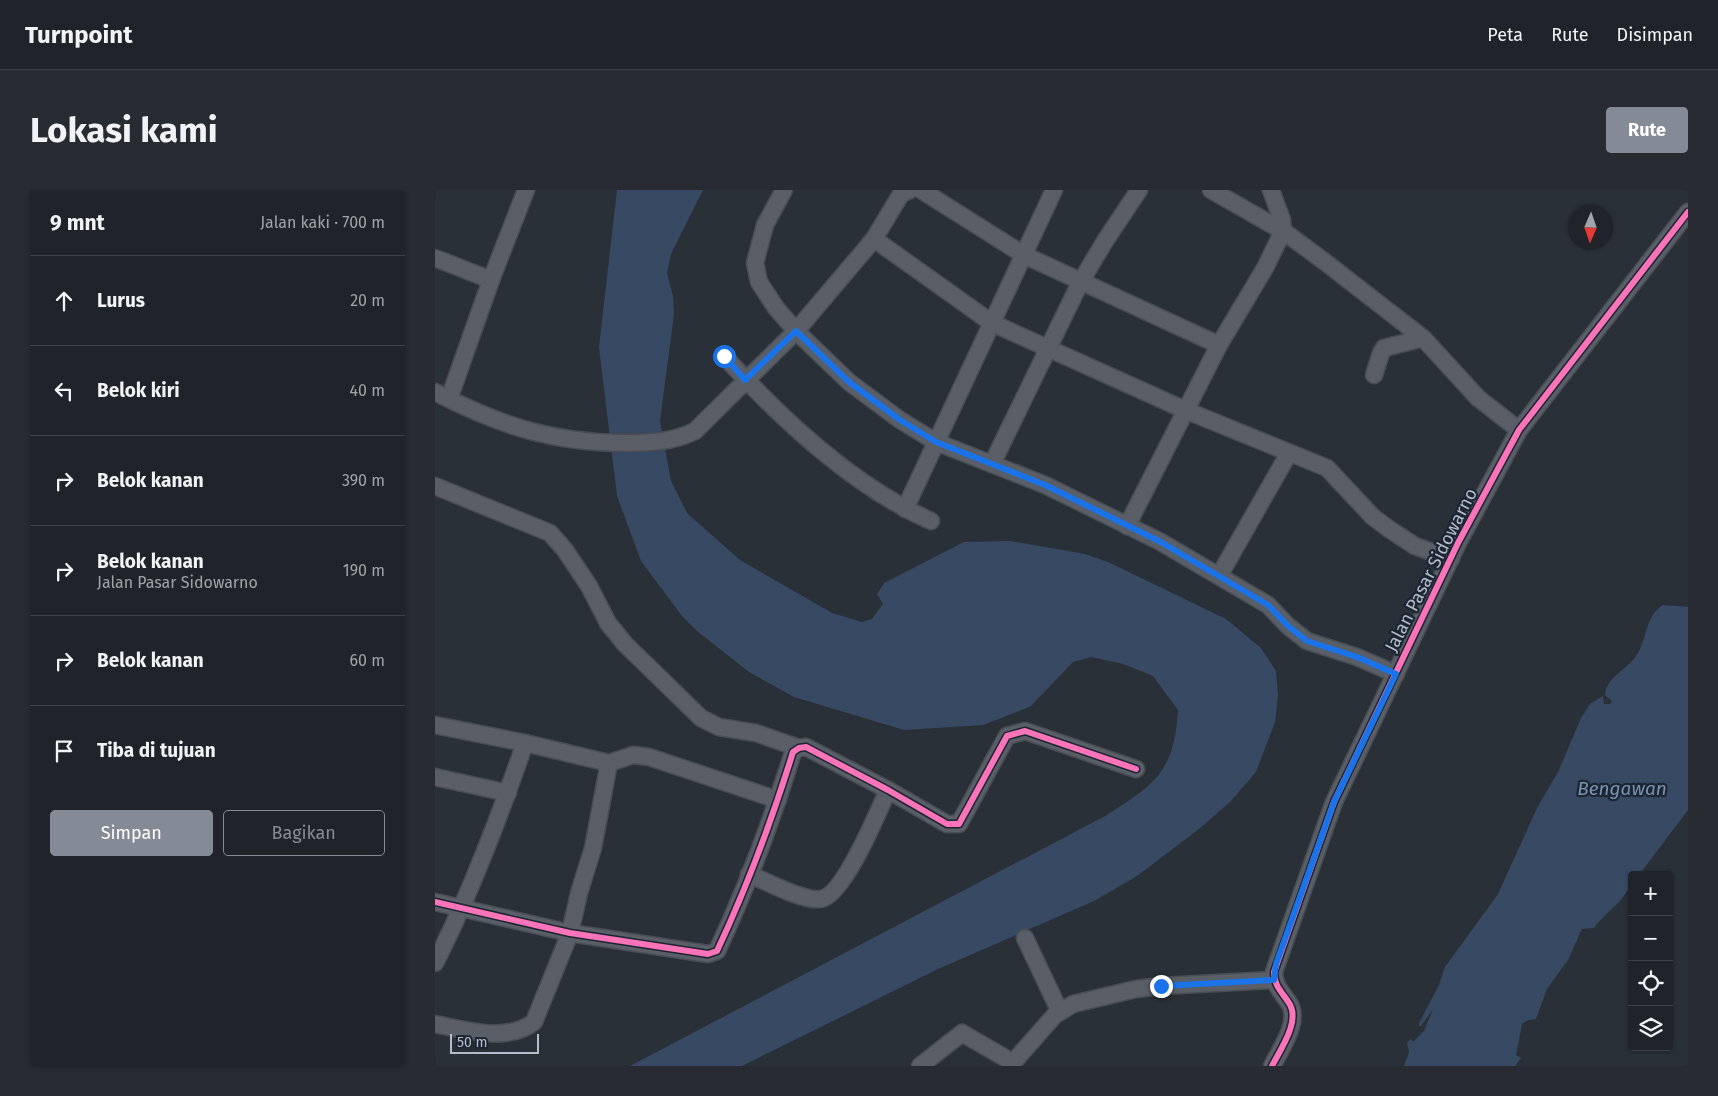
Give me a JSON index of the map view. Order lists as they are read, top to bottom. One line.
{"streets":{"street":["Jalan Pasar Sidowarno"]},"water":["Bengawan"],"scale_bar":"50 m","north":"bottom","page":{"header":"Turnpoint","nav":["Peta","Rute","Disimpan"],"buttons":["Rute",["Simpan","Bagikan"]],"title":"Lokasi kami","heading":["9 mnt","Jalan kaki · 700 m"],"list":[["Lurus","20 m"],["Belok kiri","40 m"],["Belok kanan","390 m"],["Belok kanan","Jalan Pasar Sidowarno","190 m"],["Belok kanan","60 m"],"Tiba di tujuan"],"map_buttons":["+","−"],"scale":"50 m"}}
